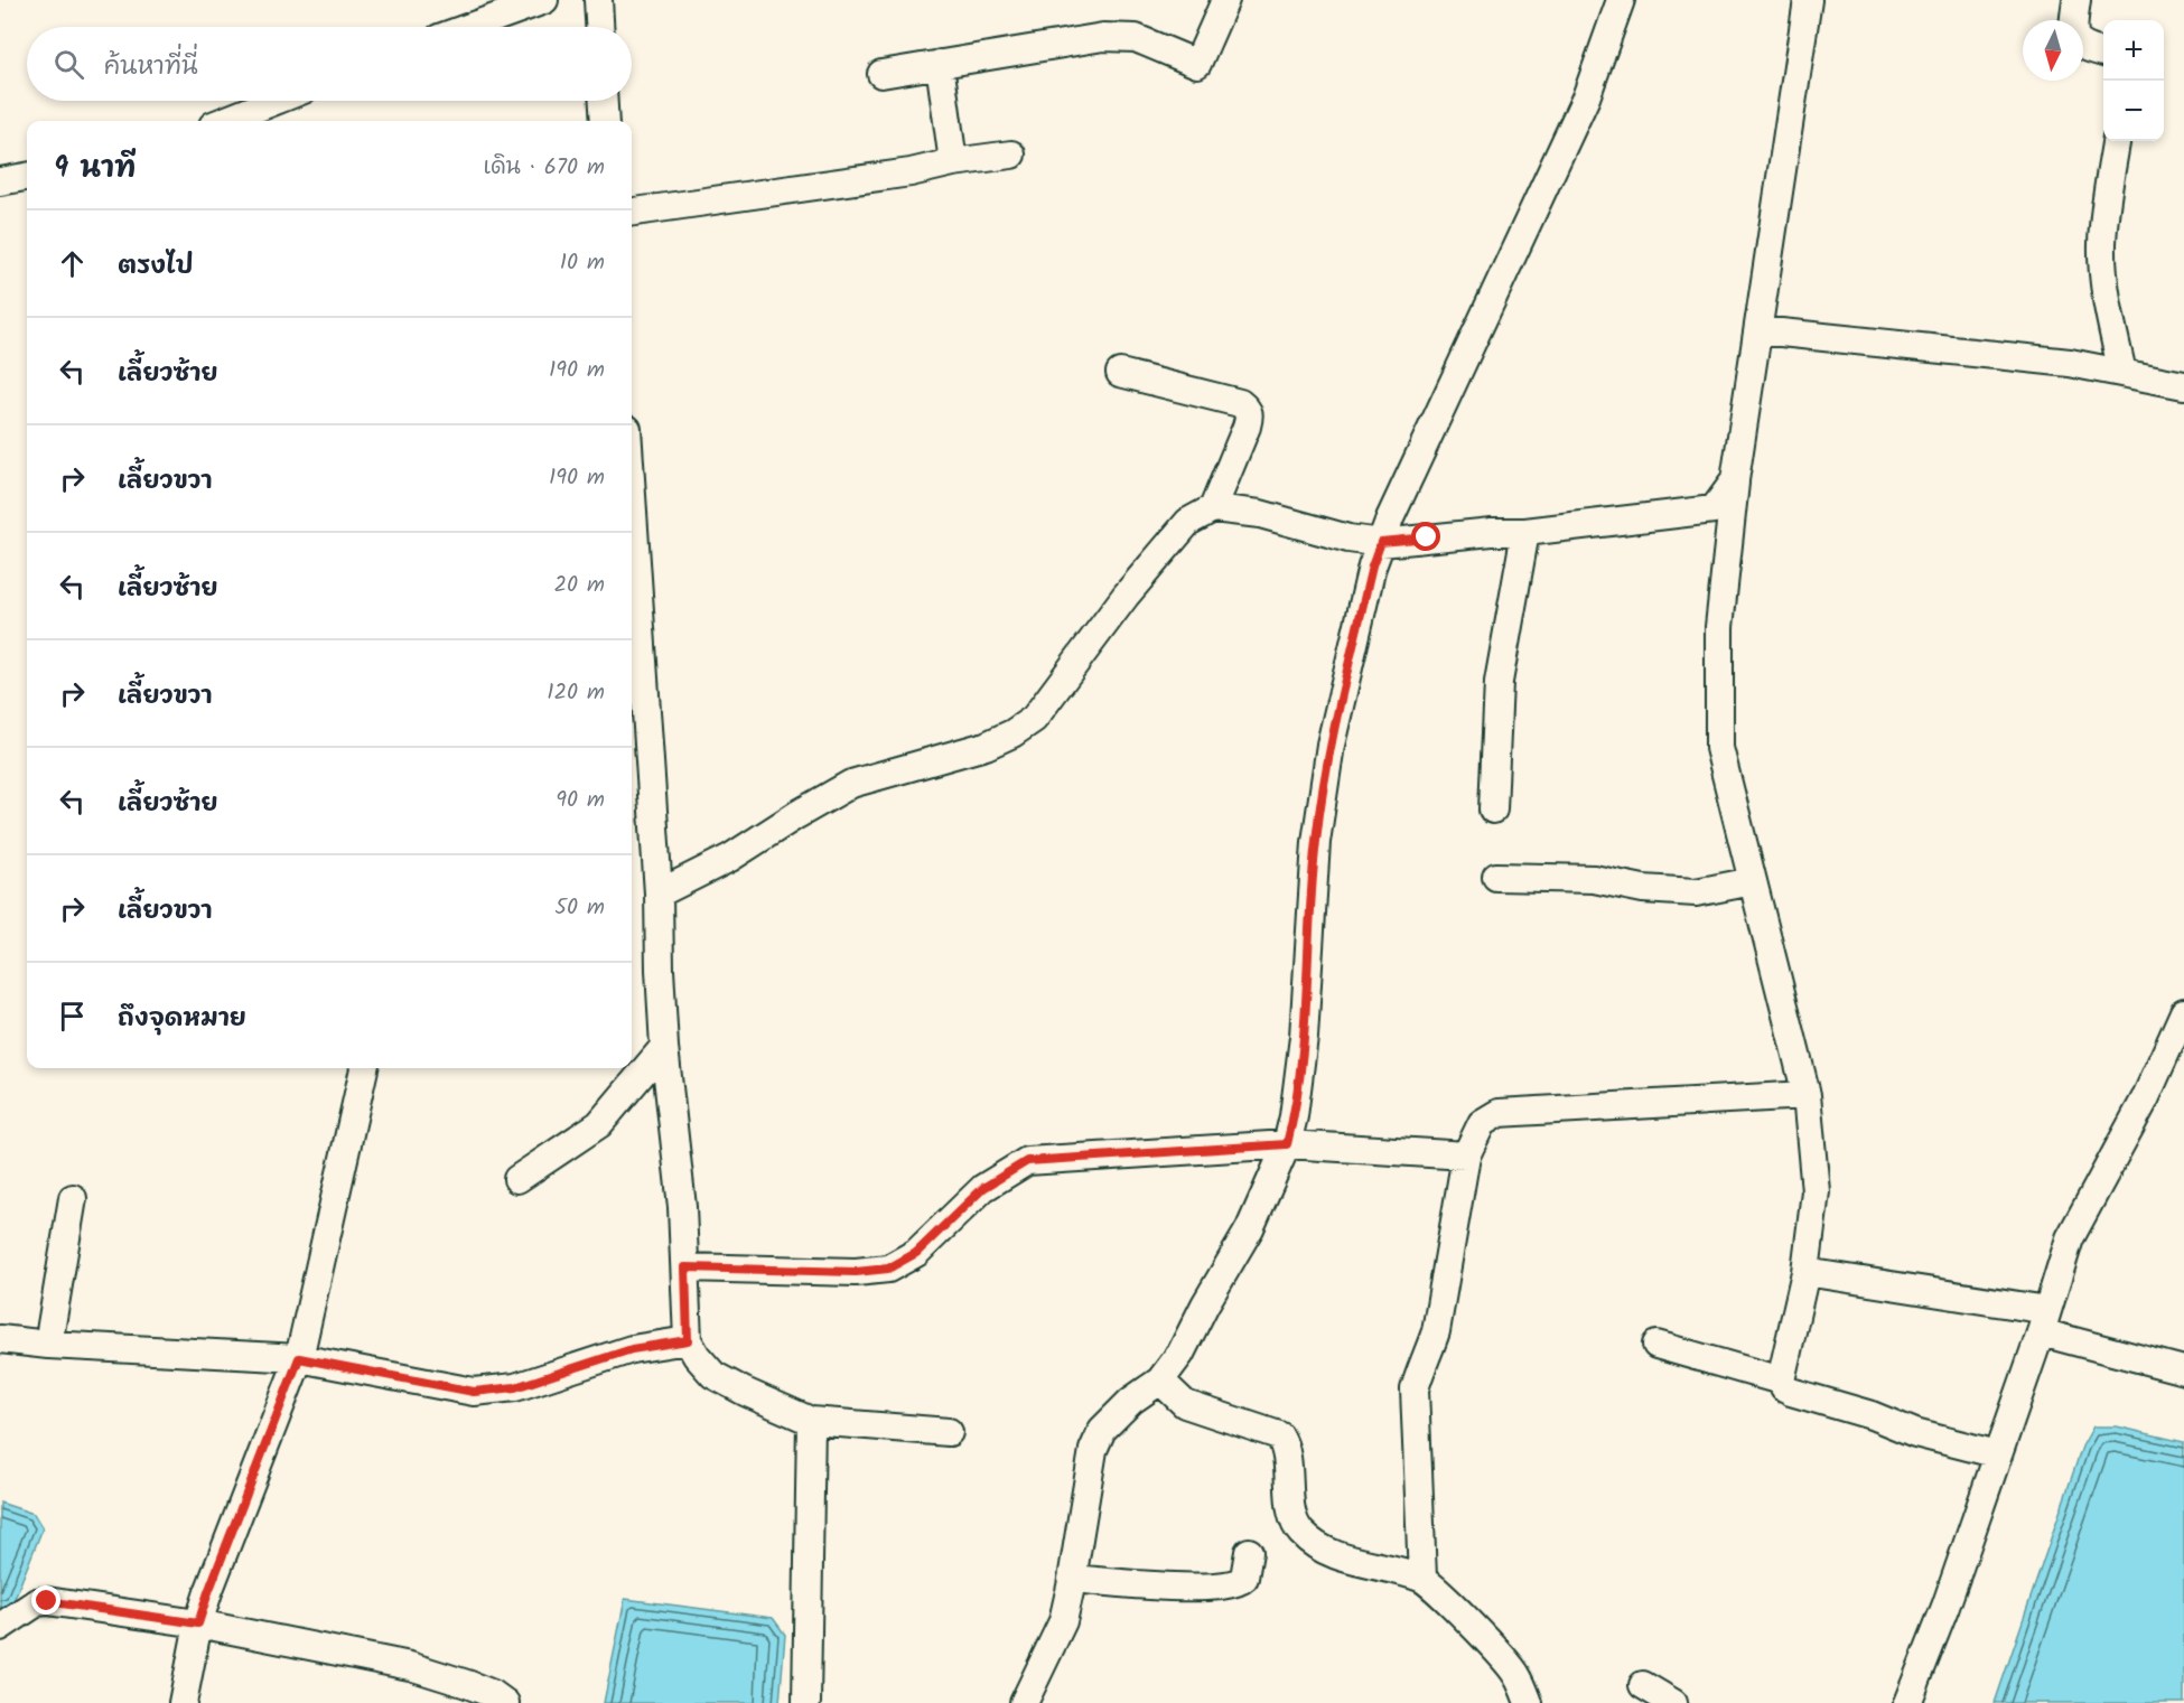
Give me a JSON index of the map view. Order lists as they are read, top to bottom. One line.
{"north":"bottom","page":{"map_buttons":["+","−"],"search":"ค้นหาที่นี่","heading":["9 นาที","เดิน · 670 m"],"list":[["ตรงไป","10 m"],["เลี้ยวซ้าย","190 m"],["เลี้ยวขวา","190 m"],["เลี้ยวซ้าย","20 m"],["เลี้ยวขวา","120 m"],["เลี้ยวซ้าย","90 m"],["เลี้ยวขวา","50 m"],"ถึงจุดหมาย"]}}
